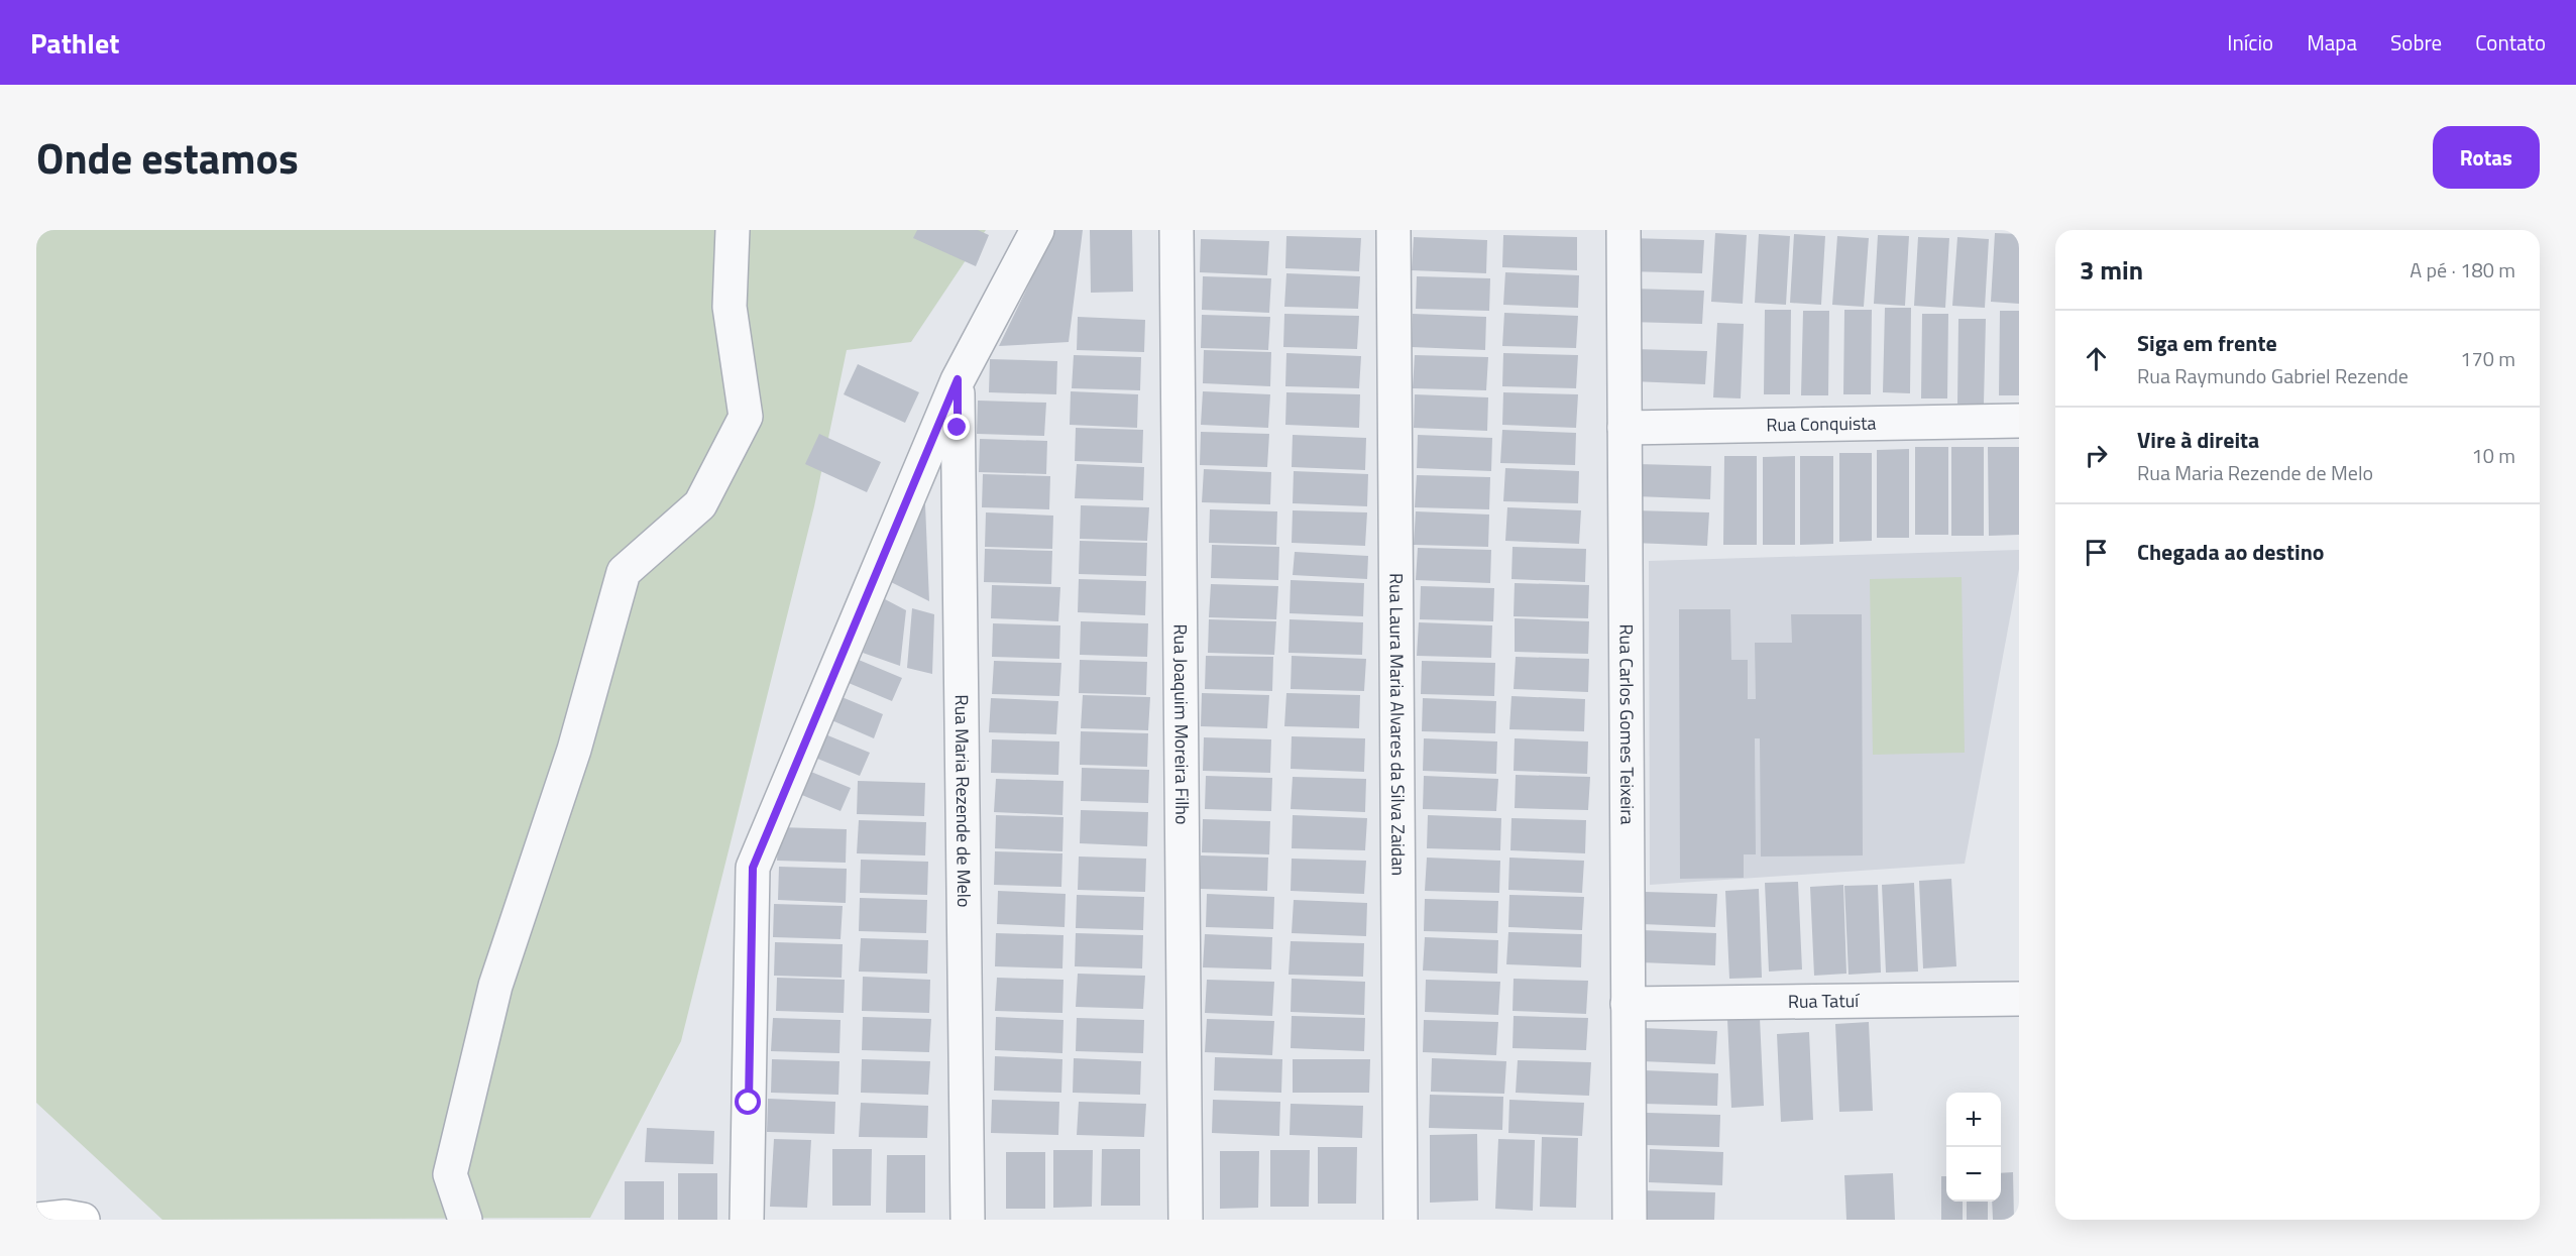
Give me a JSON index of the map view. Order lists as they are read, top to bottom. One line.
{"streets":{"street":["Rua Conquista","Rua Joaquim Moreira Filho","Rua Laura Maria Alvares da Silva Zaidan","Rua Carlos Gomes Teixeira","Rua Maria Rezende de Melo","Rua Tatuí"]},"crossings":[["Rua Conquista","Rua Carlos Gomes Teixeira"],["Rua Carlos Gomes Teixeira","Rua Tatuí"]],"page":{"header":"Pathlet","nav":["Início","Mapa","Sobre","Contato"],"title":"Onde estamos","buttons":"Rotas","heading":["3 min","A pé · 180 m"],"list":[["Siga em frente","Rua Raymundo Gabriel Rezende","170 m"],["Vire à direita","Rua Maria Rezende de Melo","10 m"],"Chegada ao destino"],"map_buttons":["+","−"]}}
